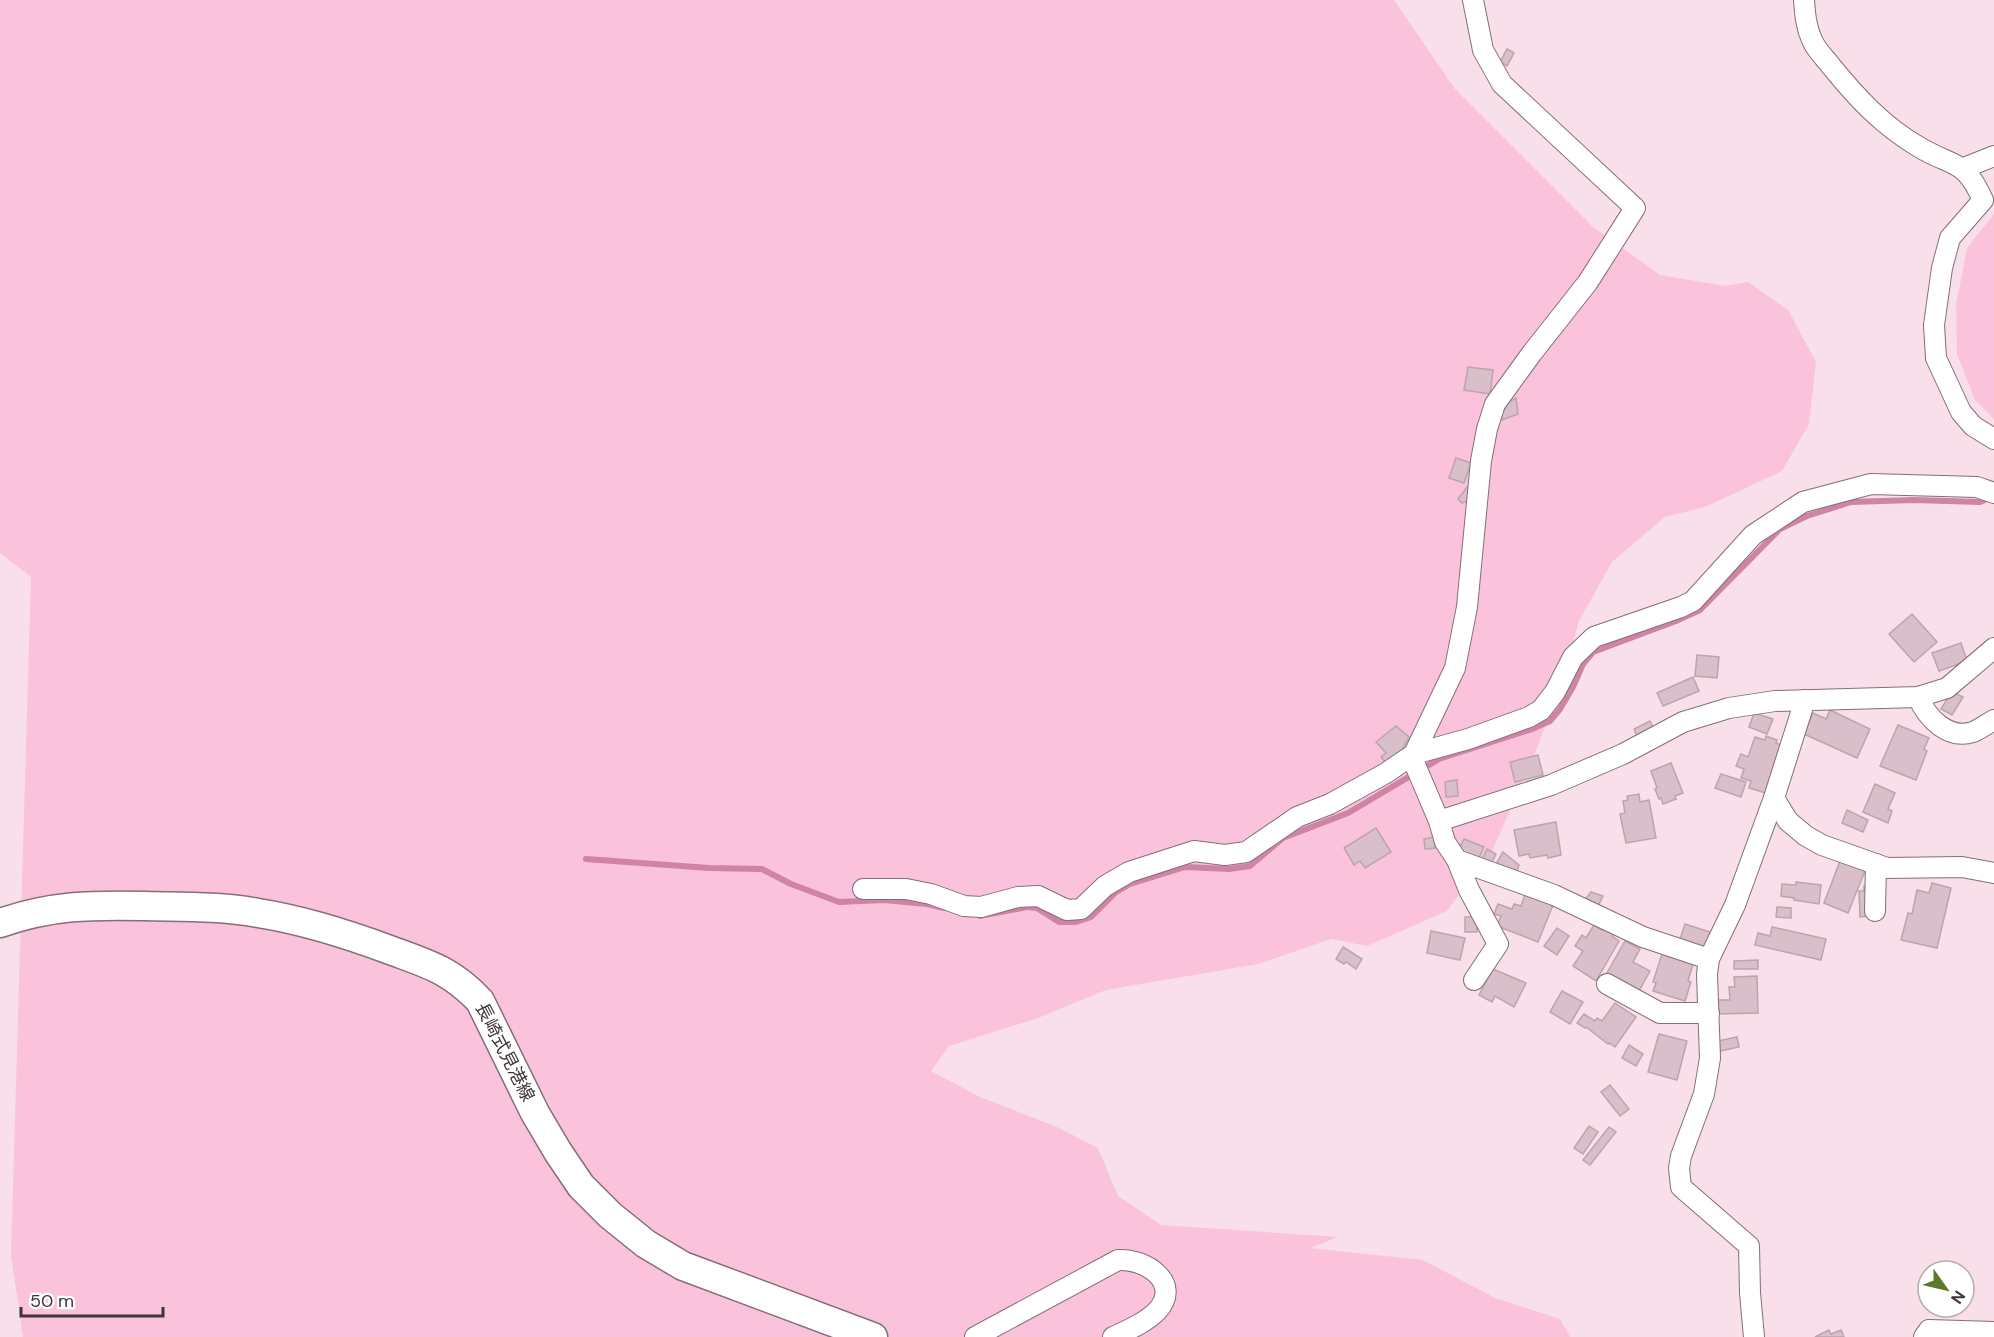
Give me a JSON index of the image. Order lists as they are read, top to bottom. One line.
{"streets":{"main road":["長崎式見港線"]},"scale_bar":"50 m","north":"bottom right"}
